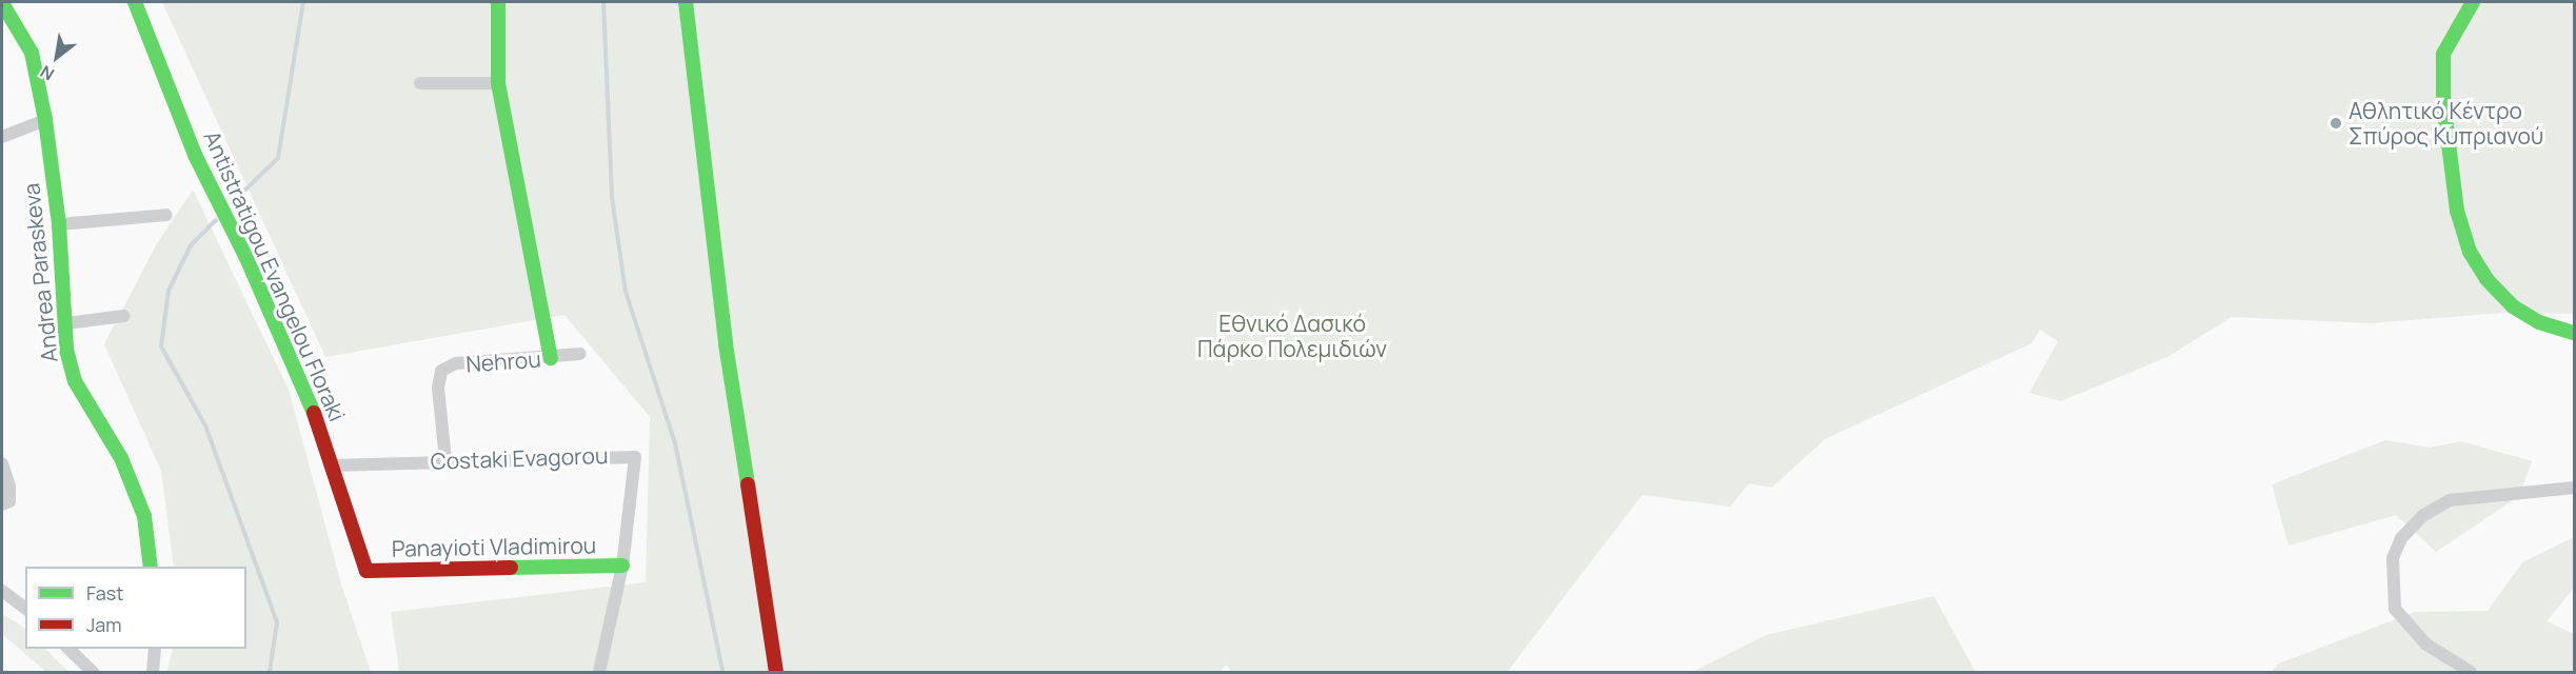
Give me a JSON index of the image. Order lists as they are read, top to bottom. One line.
{"streets":{"street":["Andrea Paraskeva","Antistratigou Evangelou Floraki","Nehrou","Costaki Evagorou","Panayioti Vladimirou"]},"crossings":[["Antistratigou Evangelou Floraki","Costaki Evagorou"],["Antistratigou Evangelou Floraki","Panayioti Vladimirou"],["Nehrou","Costaki Evagorou"],["Costaki Evagorou","Panayioti Vladimirou"]],"parks":["Εθνικό Δασικό Πάρκο Πολεμιδιών"],"places":["Αθλητικό Κέντρο Σπύρος Κυπριανού"],"legend":["Fast","Jam"],"north":"bottom left"}
